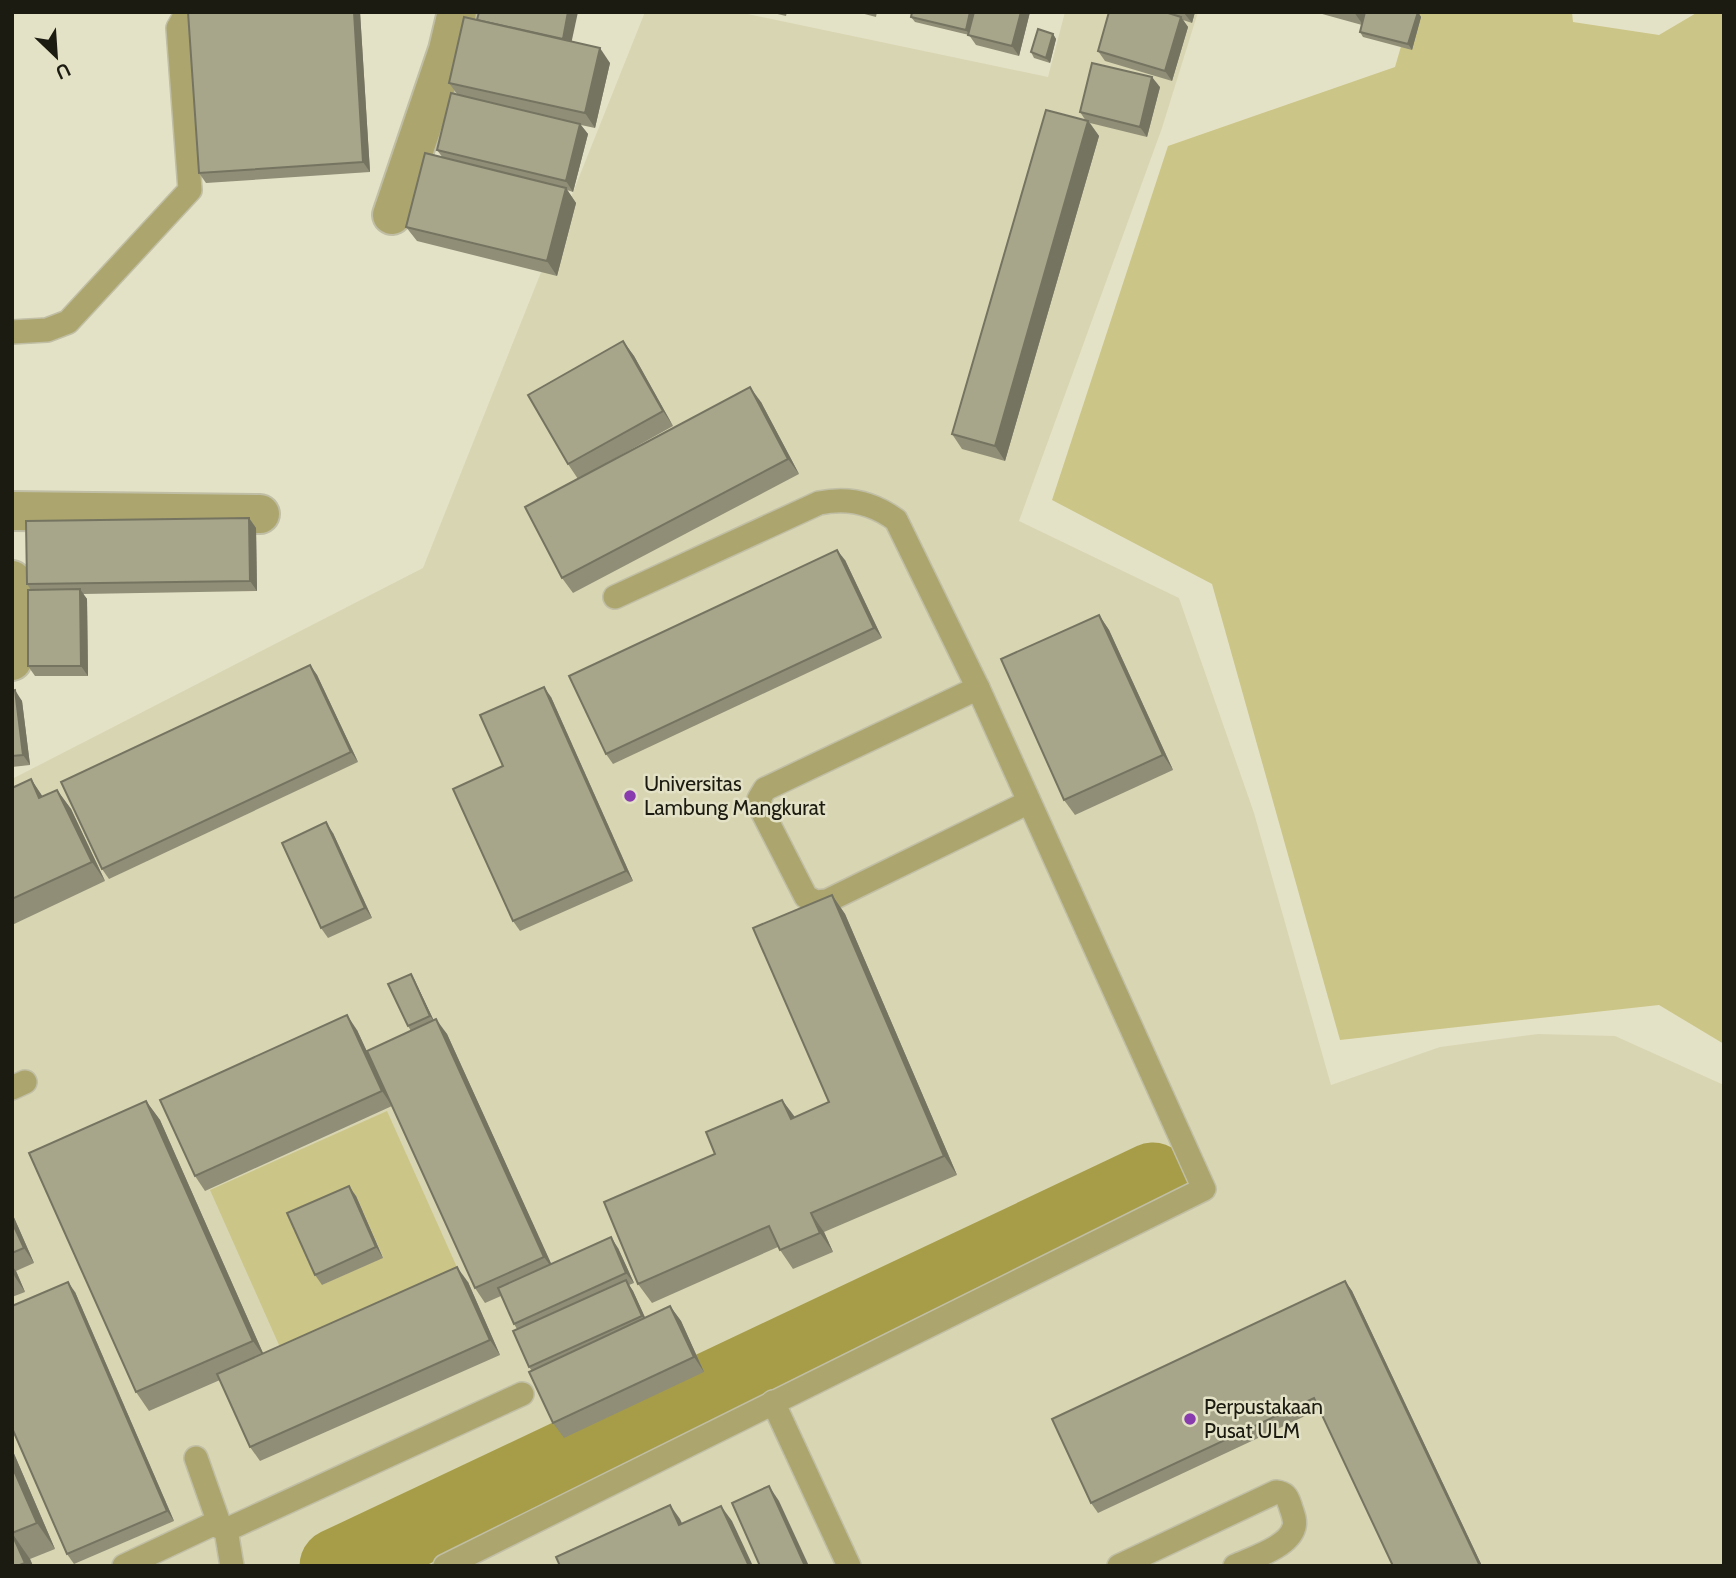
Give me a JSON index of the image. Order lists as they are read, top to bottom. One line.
{"places":["Universitas Lambung Mangkurat","Perpustakaan Pusat ULM"],"north":"bottom right"}
